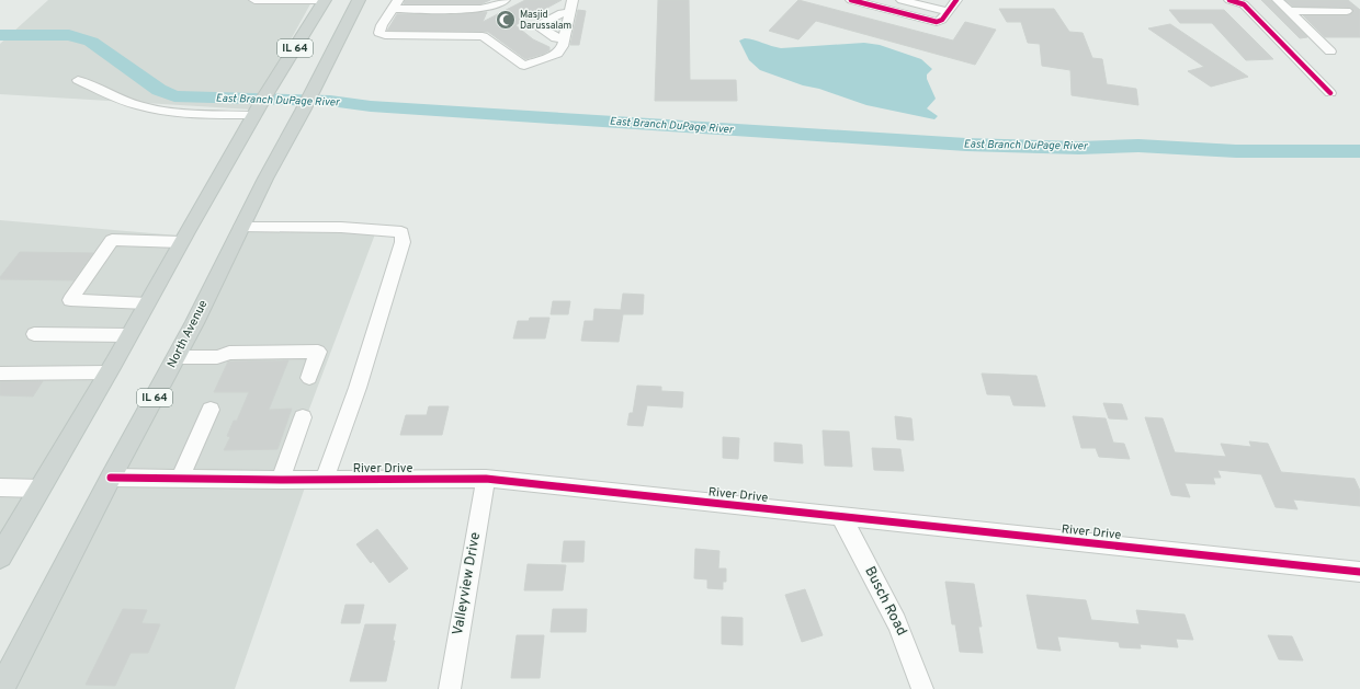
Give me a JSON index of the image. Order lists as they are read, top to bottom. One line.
{"streets":{"main road":["IL 64","North Avenue"],"street":["River Drive","Valleyview Drive","Busch Road"]},"crossings":[["North Avenue","River Drive"],["River Drive","Valleyview Drive"],["River Drive","Busch Road"]],"water":["East Branch DuPage River"],"places":{"mosque":["Masjid Darussalam"]}}
